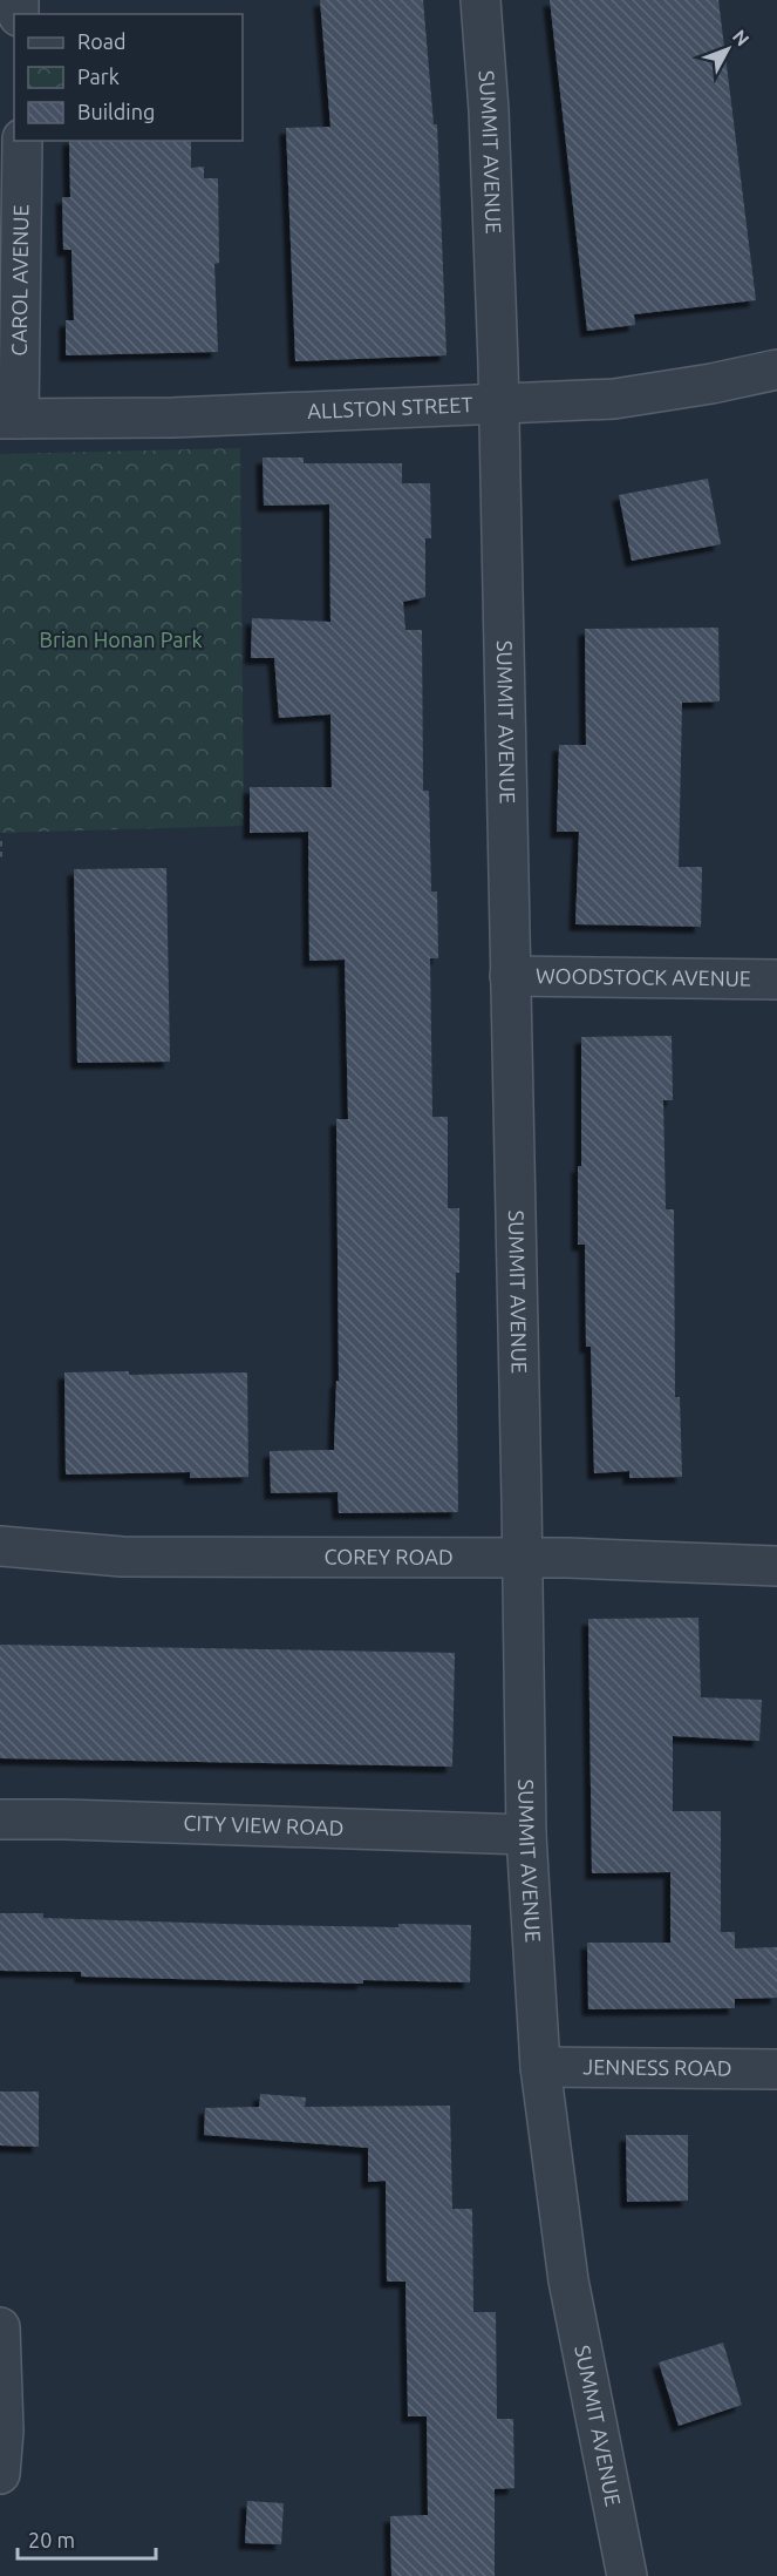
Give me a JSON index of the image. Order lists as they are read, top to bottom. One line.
{"streets":{"street":["SUMMIT AVENUE","CAROL AVENUE","ALLSTON STREET","WOODSTOCK AVENUE","COREY ROAD","CITY VIEW ROAD","JENNESS ROAD"]},"crossings":[["SUMMIT AVENUE","ALLSTON STREET"],["SUMMIT AVENUE","WOODSTOCK AVENUE"],["SUMMIT AVENUE","COREY ROAD"],["SUMMIT AVENUE","CITY VIEW ROAD"],["SUMMIT AVENUE","JENNESS ROAD"],["CAROL AVENUE","ALLSTON STREET"]],"parks":["Brian Honan Park"],"legend":["Road","Park","Building"],"scale_bar":"20 m","north":"top right"}
